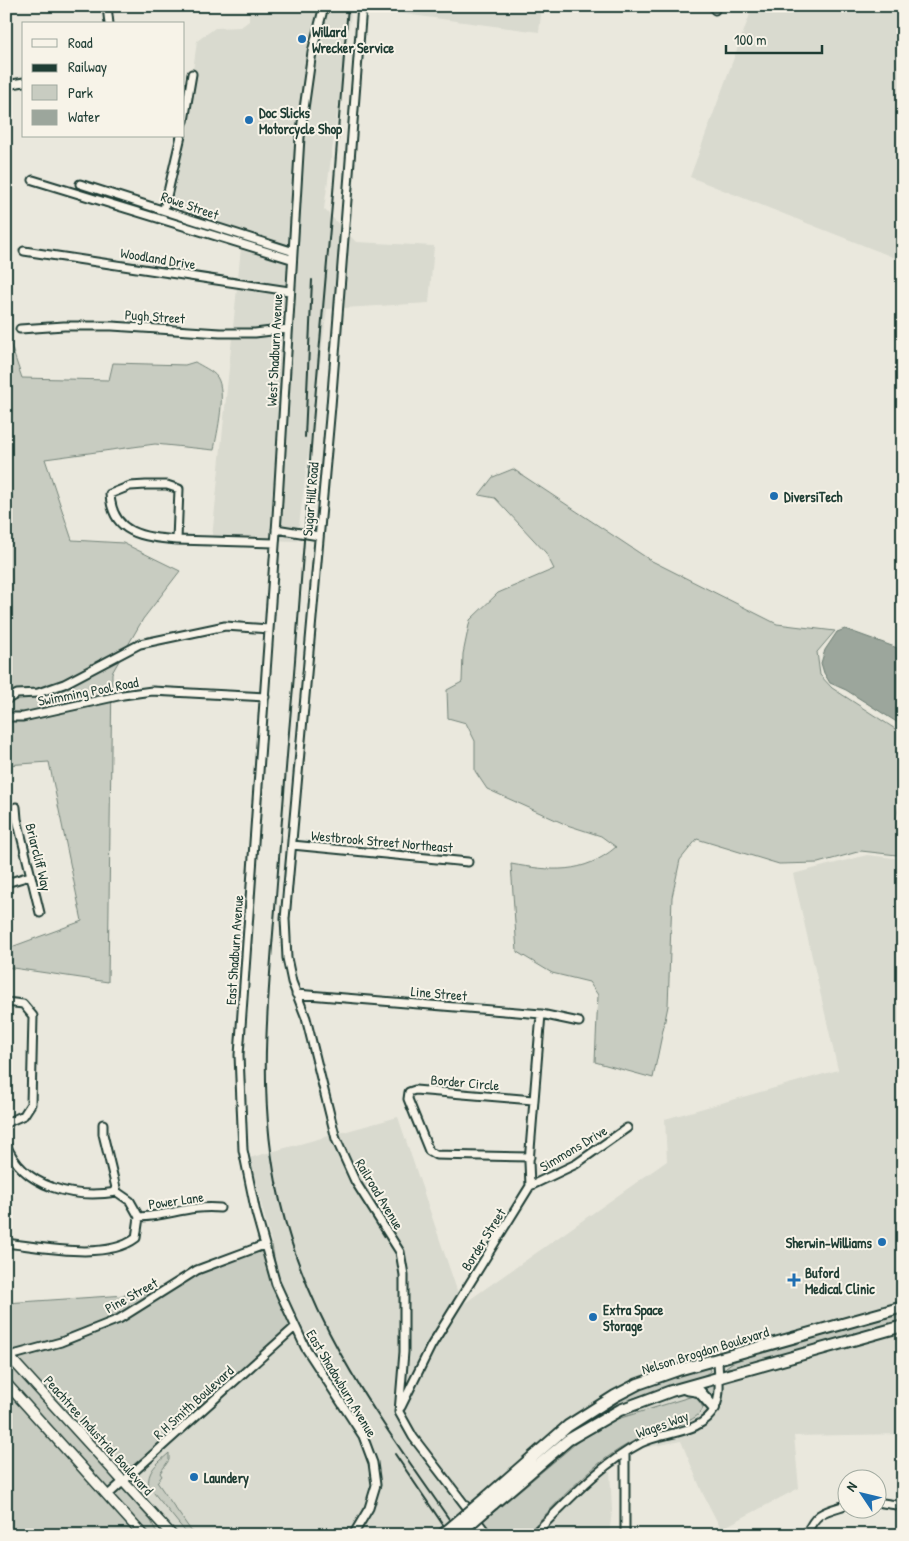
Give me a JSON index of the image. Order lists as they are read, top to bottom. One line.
{"streets":{"highway":["Nelson Brogdon Boulevard"],"main road":["Peachtree Industrial Boulevard"],"street":["Rowe Street","Woodland Drive","Pugh Street","West Shadburn Avenue","Sugar Hill Road","Swimming Pool Road","Westbrook Street Northeast","Briarcliff Way","East Shadburn Avenue","Line Street","Border Circle","Simmons Drive","Railroad Avenue","Power Lane","Border Street","Pine Street","East Shadowburn Avenue","R H Smith Boulevard","Wages Way"]},"crossings":[["Rowe Street","West Shadburn Avenue"],["Woodland Drive","West Shadburn Avenue"],["Pugh Street","West Shadburn Avenue"],["West Shadburn Avenue","Swimming Pool Road"],["West Shadburn Avenue","East Shadburn Avenue"],["Sugar Hill Road","Westbrook Street Northeast"],["Sugar Hill Road","Line Street"],["Sugar Hill Road","Railroad Avenue"],["Swimming Pool Road","East Shadburn Avenue"],["East Shadburn Avenue","Pine Street"],["East Shadburn Avenue","East Shadowburn Avenue"],["Line Street","Railroad Avenue"],["Simmons Drive","Border Street"],["Railroad Avenue","Border Street"],["Pine Street","East Shadowburn Avenue"],["Pine Street","Peachtree Industrial Boulevard"],["East Shadowburn Avenue","R H Smith Boulevard"],["R H Smith Boulevard","Peachtree Industrial Boulevard"]],"places":{"other":["Willard Wrecker Service","Doc Slicks Motorcycle Shop","DiversiTech","Sherwin-Williams","Extra Space Storage","Laundery"],"health":["Buford Medical Clinic"]},"legend":["Road","Railway","Park","Water"],"scale_bar":"100 m","north":"top left"}
